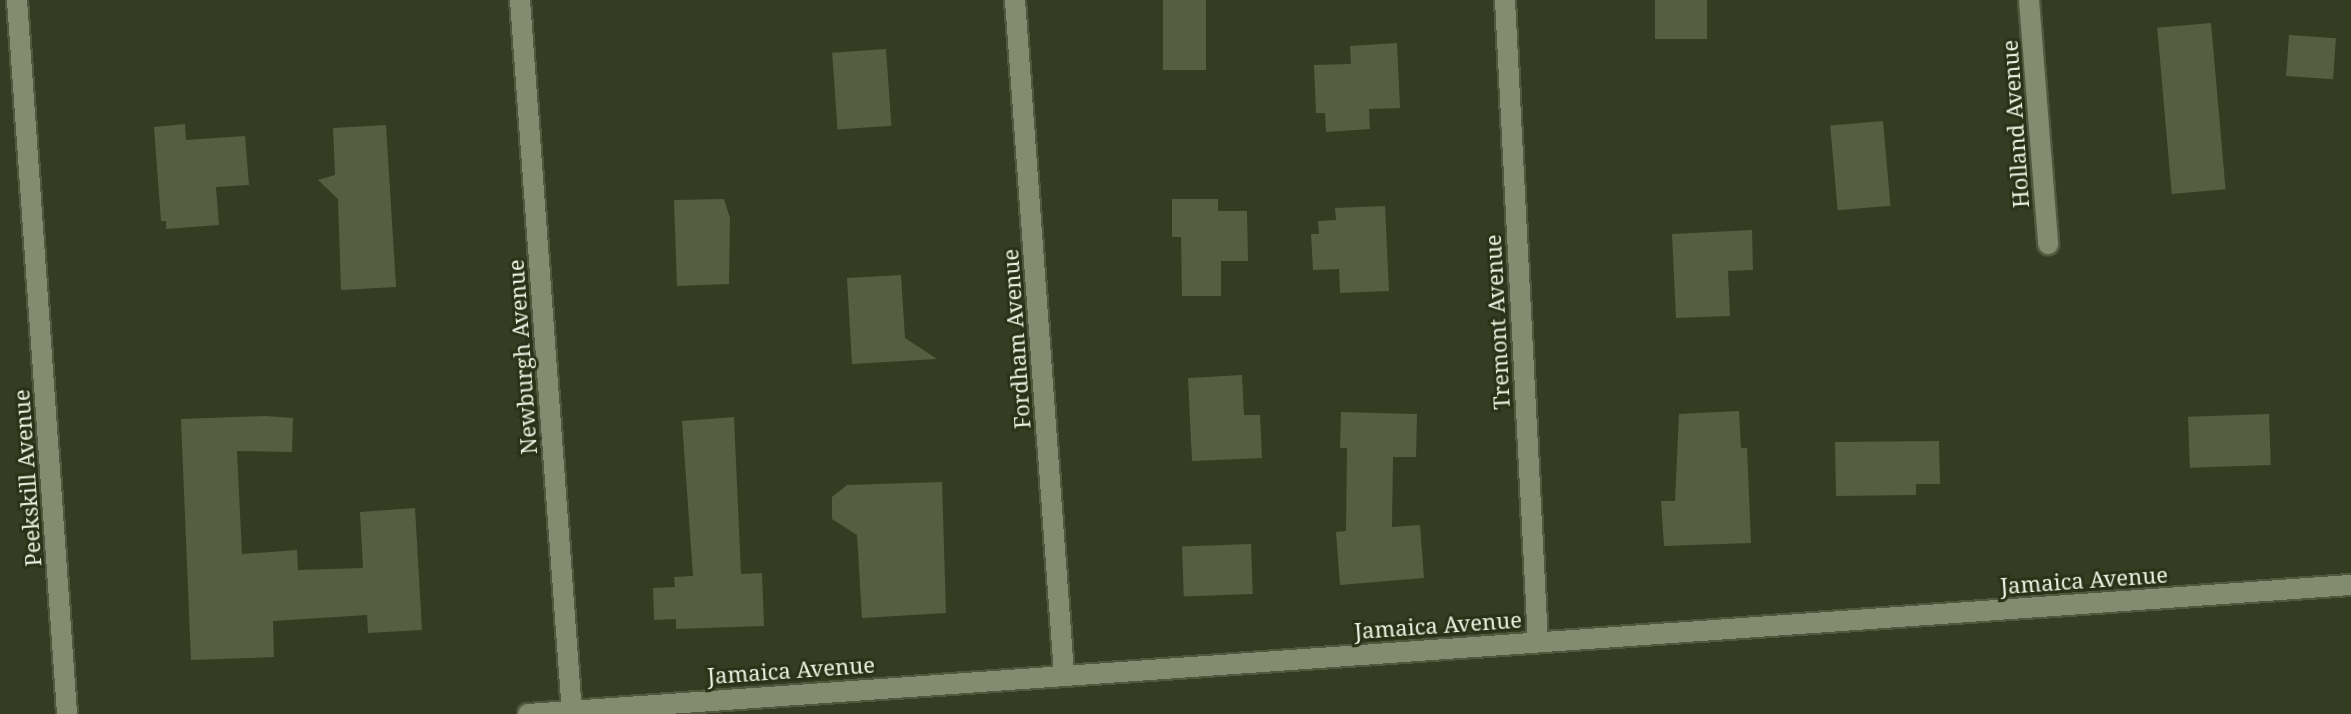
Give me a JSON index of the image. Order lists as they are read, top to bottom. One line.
{"streets":{"street":["Holland Avenue","Tremont Avenue","Fordham Avenue","Newburgh Avenue","Peekskill Avenue","Jamaica Avenue"]},"crossings":[["Tremont Avenue","Jamaica Avenue"],["Fordham Avenue","Jamaica Avenue"],["Newburgh Avenue","Jamaica Avenue"]]}
